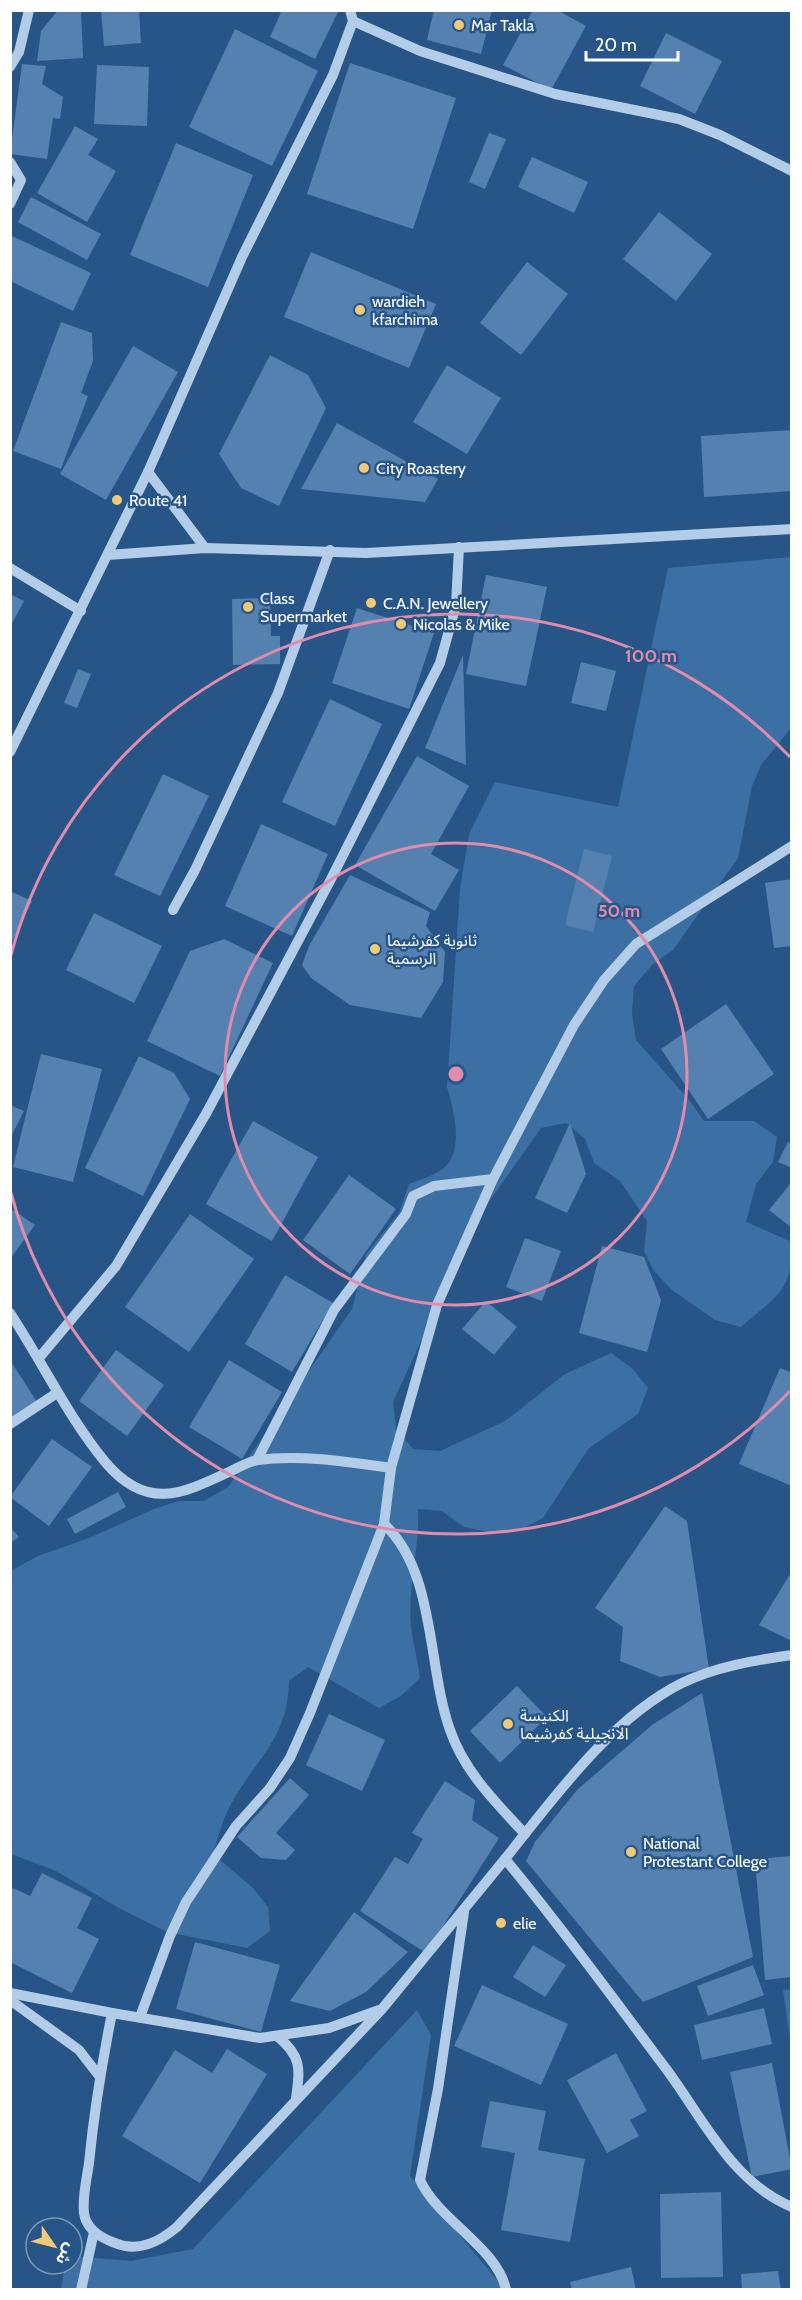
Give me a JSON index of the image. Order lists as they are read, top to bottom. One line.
{"places":["Mar Takla","wardieh kfarchima","City Roastery","Route 41","C.A.N. Jewellery","Class Supermarket","Nicolas & Mike","ثانوية كفرشيما الرسمية","الكنيسة الانجيلية كفرشيما","National Protestant College","elie"],"scale_bar":"20 m","north":"bottom right","rings":["100 m","50 m"]}
